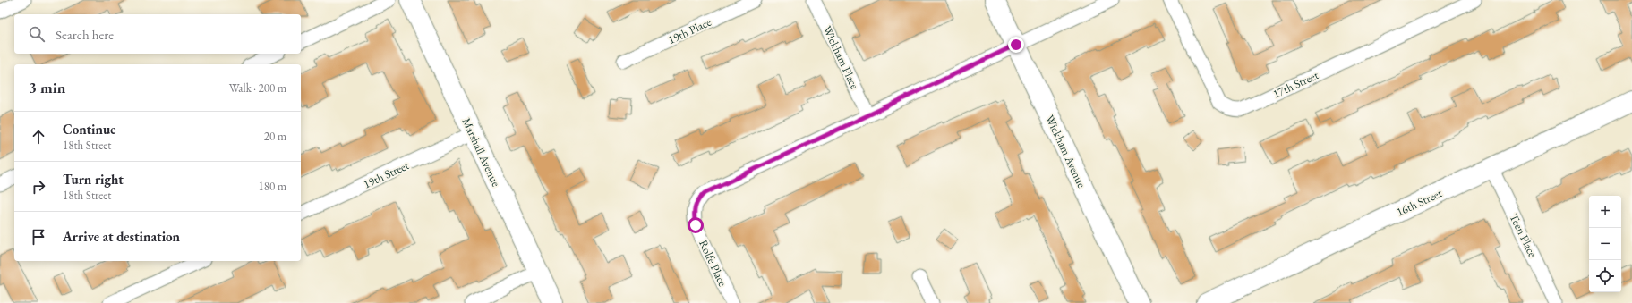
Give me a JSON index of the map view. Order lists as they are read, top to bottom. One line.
{"streets":{"street":["19th Place","Wickham Place","17th Street","Wickham Avenue","Marshall Avenue","19th Street","16th Street","Teen Place","Rolfe Place"]},"crossings":[["Wickham Place","Rolfe Place"],["Marshall Avenue","19th Street"],["16th Street","Teen Place"]],"page":{"search":"Search here","heading":["3 min","Walk · 200 m"],"list":[["Continue","18th Street","20 m"],["Turn right","18th Street","180 m"],"Arrive at destination"],"map_buttons":["+","−"]}}
